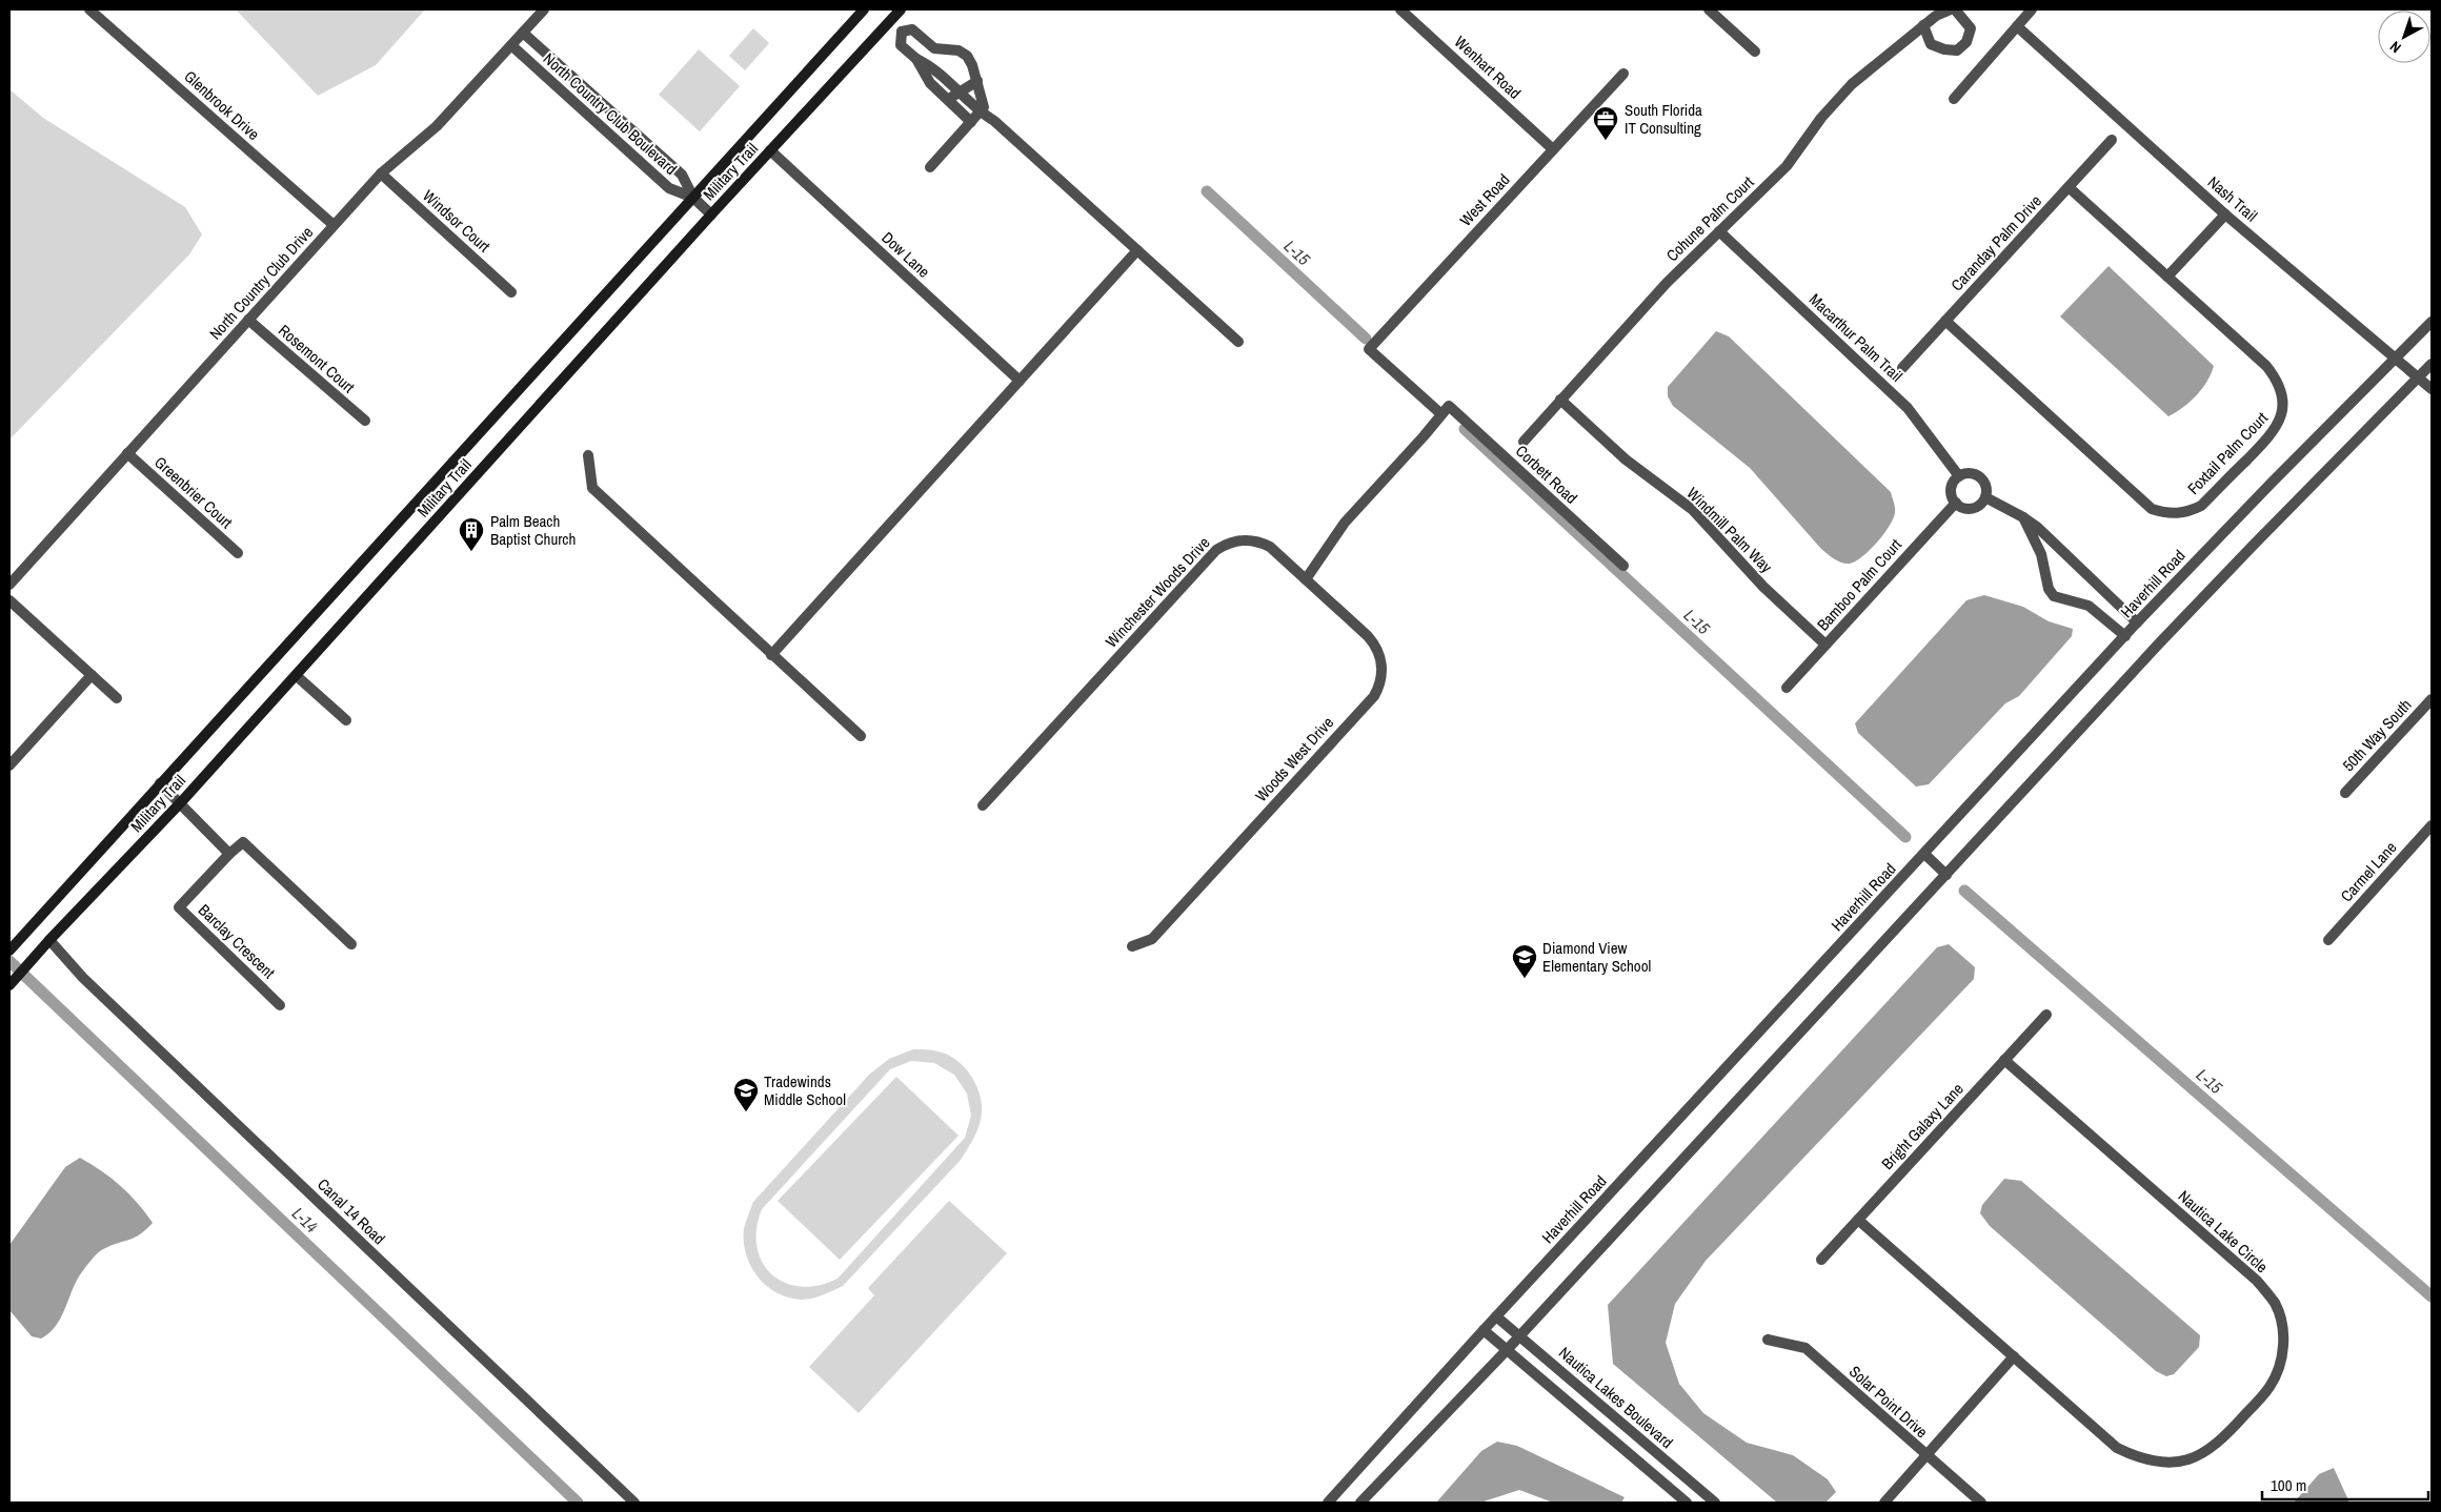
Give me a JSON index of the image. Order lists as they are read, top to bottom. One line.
{"streets":{"main road":["Military Trail"],"street":["Wenhart Road","Glenbrook Drive","North Country Club Boulevard","Nash Trail","West Road","Cohune Palm Court","Windsor Court","Caranday Palm Drive","Dow Lane","North Country Club Drive","Macarthur Palm Trail","Rosemont Court","Foxtail Palm Court","Corbett Road","Greenbrier Court","Windmill Palm Way","Haverhill Road","Bamboo Palm Court","Winchester Woods Drive","50th Way South","Woods West Drive","Carmel Lane","Barclay Crescent","Bright Galaxy Lane","Canal 14 Road","Nautica Lake Circle","Nautica Lakes Boulevard","Solar Point Drive"]},"crossings":[["Wenhart Road","West Road"],["Glenbrook Drive","North Country Club Drive"],["North Country Club Boulevard","Military Trail"],["North Country Club Boulevard","North Country Club Drive"],["Military Trail","Dow Lane"],["Military Trail","Canal 14 Road"],["Nash Trail","Haverhill Road"],["West Road","Corbett Road"],["Cohune Palm Court","Macarthur Palm Trail"],["Cohune Palm Court","Windmill Palm Way"],["Windsor Court","North Country Club Drive"],["Caranday Palm Drive","Foxtail Palm Court"],["North Country Club Drive","Rosemont Court"],["North Country Club Drive","Greenbrier Court"],["Macarthur Palm Trail","Bamboo Palm Court"],["Windmill Palm Way","Bamboo Palm Court"],["Haverhill Road","Nautica Lakes Boulevard"],["Winchester Woods Drive","Woods West Drive"],["Bright Galaxy Lane","Nautica Lake Circle"]],"water":["L-15","L-14"],"places":{"office":["South Florida IT Consulting"],"building":["Palm Beach Baptist Church"],"school or university":["Diamond View Elementary School","Tradewinds Middle School"]},"scale_bar":"100 m","north":"bottom left"}
